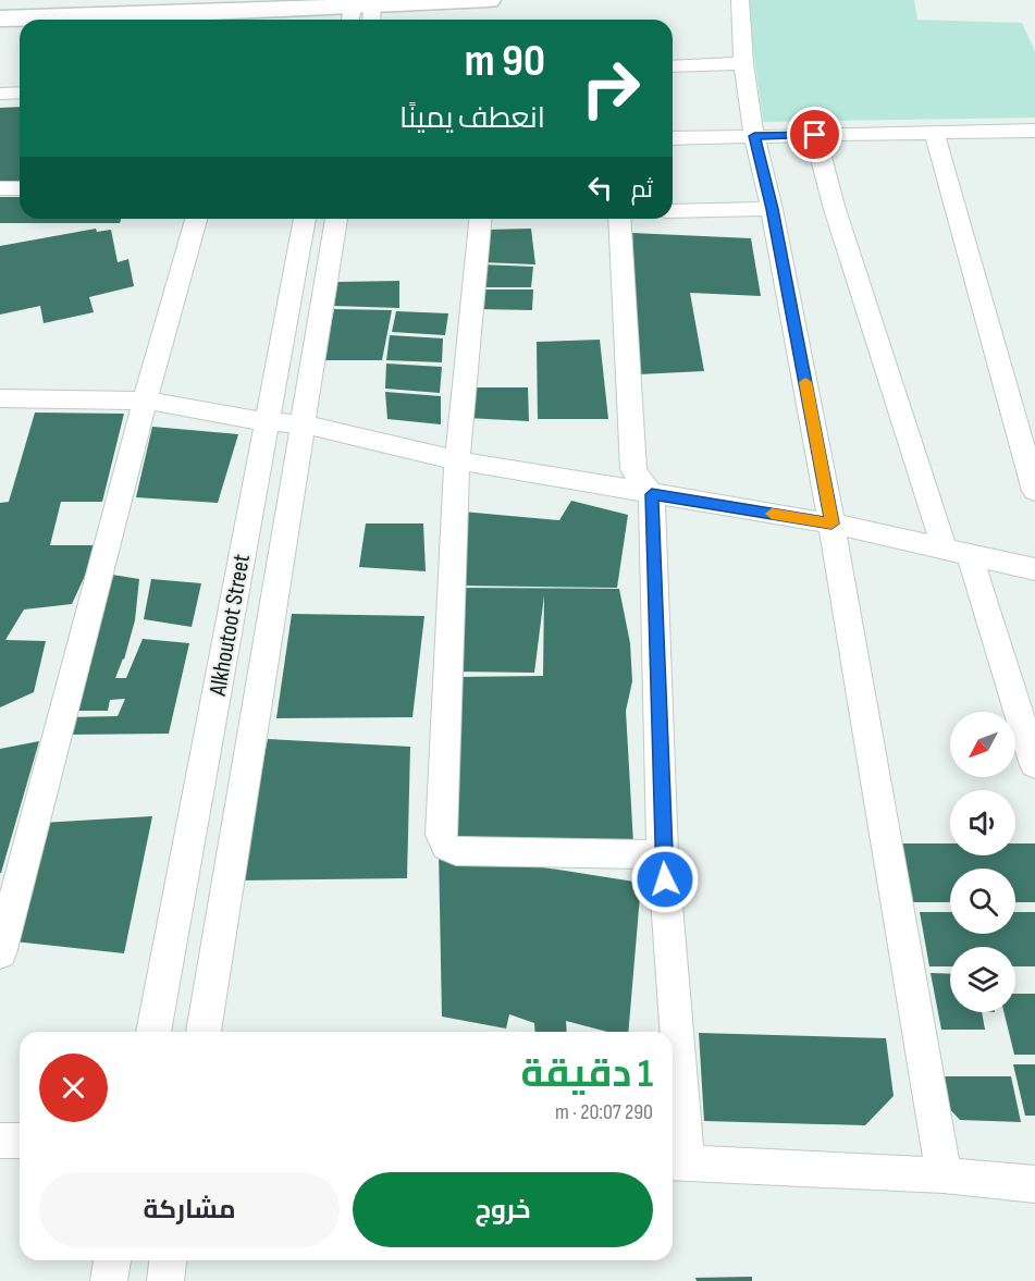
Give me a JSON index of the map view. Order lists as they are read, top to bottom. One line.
{"streets":{"street":["Alkhoutoot Street"]},"north":"bottom left","page":{"turn":["90 m","انعطف يمينًا"],"then":"ثم","heading":["1 دقيقة","290 m · 20:07"],"buttons":["خروج","مشاركة"]}}
